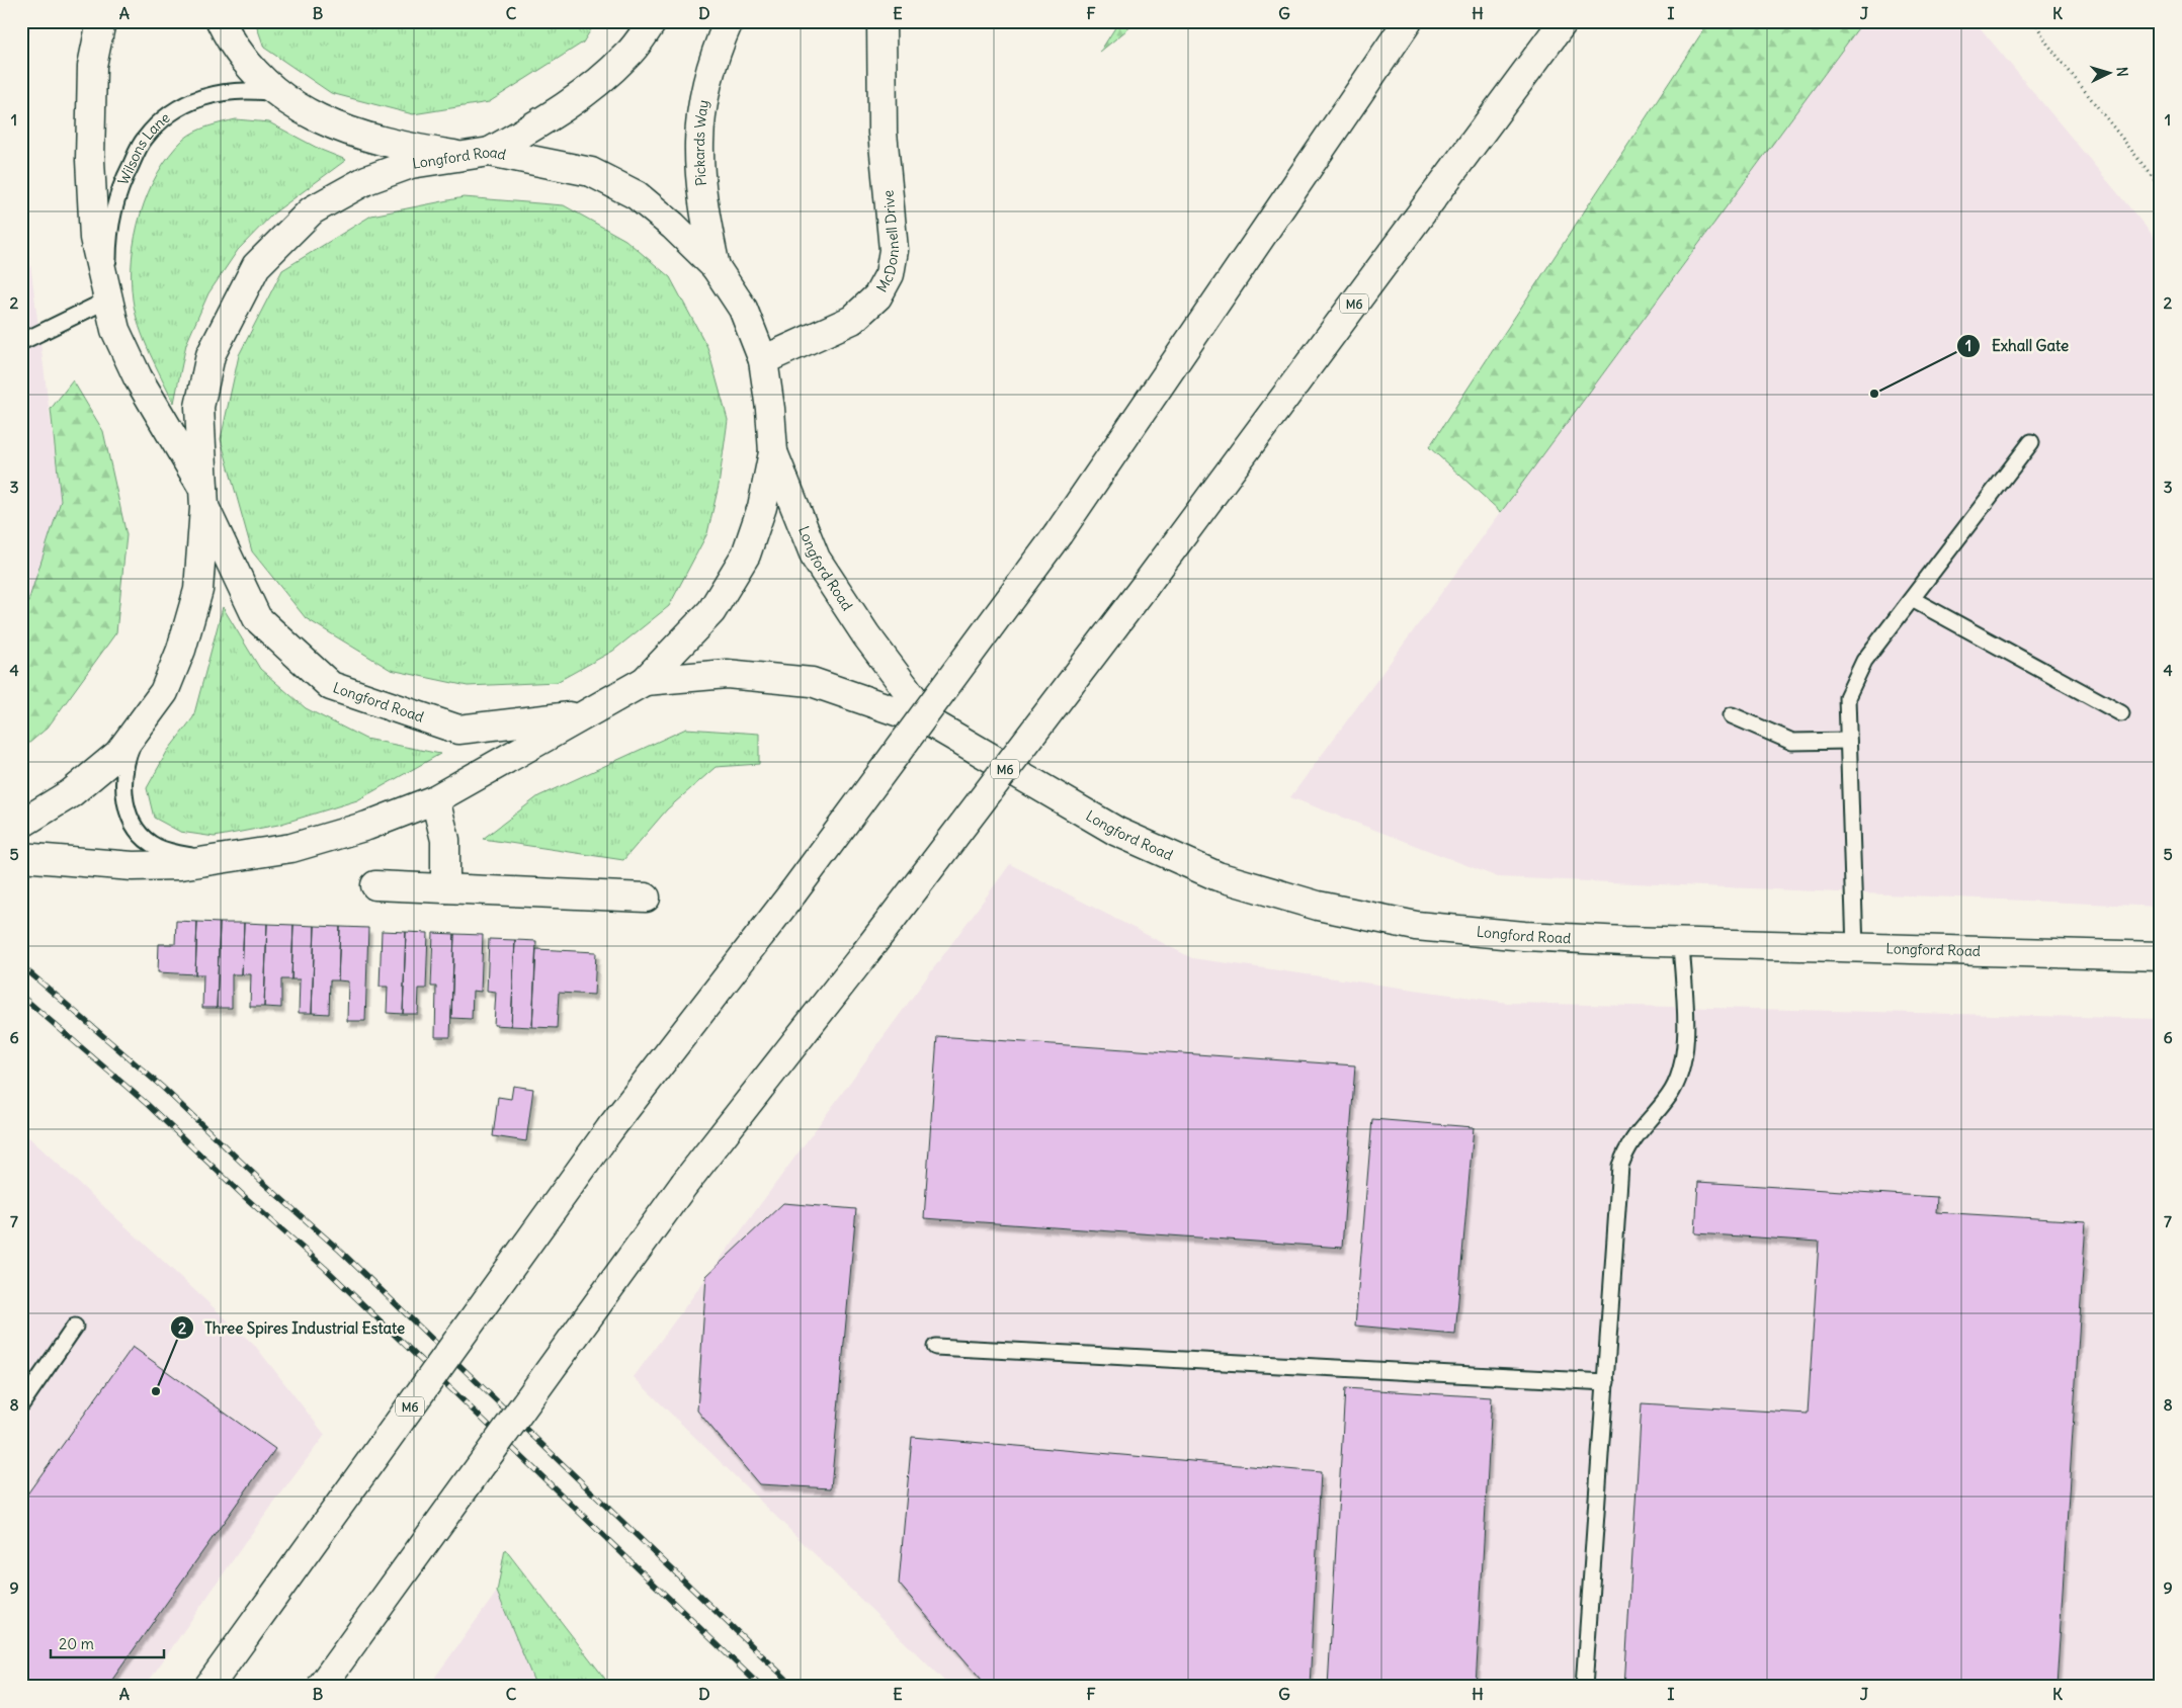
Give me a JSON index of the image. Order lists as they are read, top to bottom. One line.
{"streets":{"main road":["Pickards Way","Wilsons Lane","Longford Road","McDonnell Drive","M6"]},"crossings":[["Pickards Way","Longford Road"],["Wilsons Lane","Longford Road"],["Longford Road","McDonnell Drive"]],"places":["Exhall Gate","Three Spires Industrial Estate"],"scale_bar":"20 m","north":"right","grid":{"columns":["A","B","C","D","E","F","G","H","I","J","K"],"rows":["1","2","3","4","5","6","7","8","9"]}}
